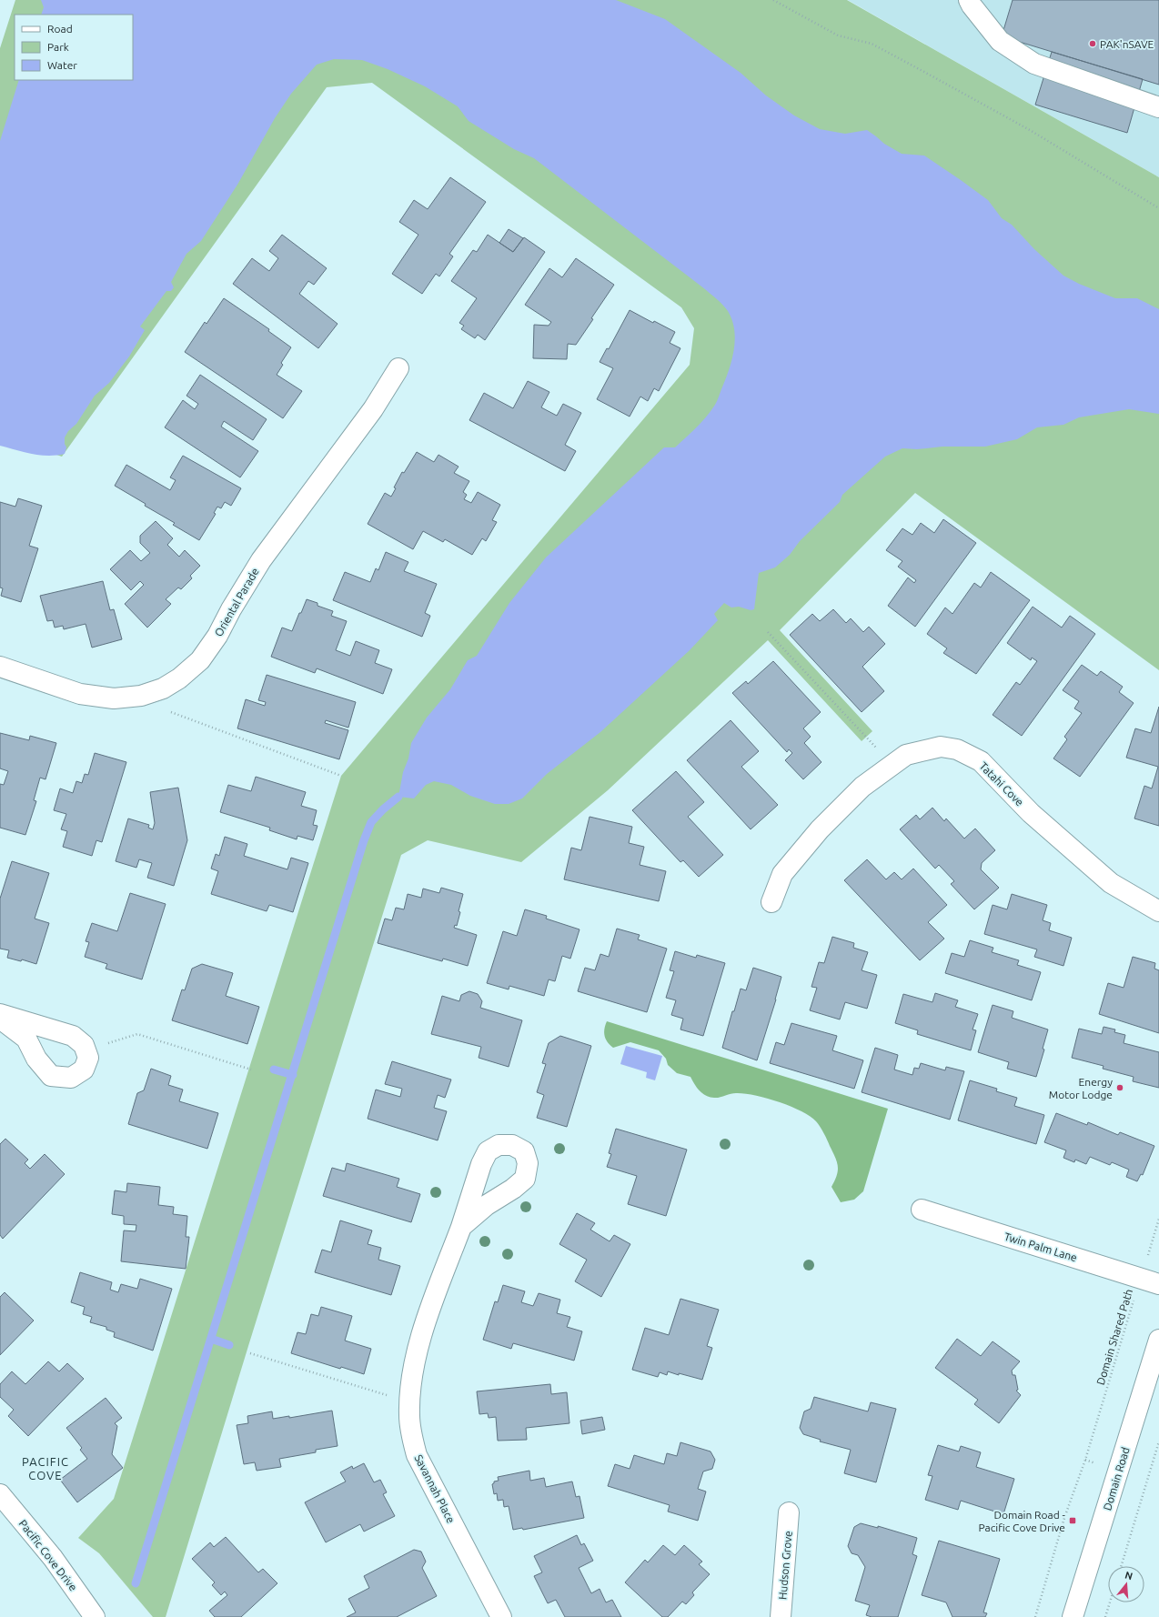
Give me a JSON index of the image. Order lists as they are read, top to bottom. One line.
{"streets":{"street":["Oriental Parade","Tatahi Cove","Twin Palm Lane","Domain Road","Savannah Place","Pacific Cove Drive","Hudson Grove"],"path":["Domain Shared Path"]},"crossings":[["Twin Palm Lane","Domain Shared Path"]],"districts":["PACIFIC COVE"],"places":{"other":["PAK'nSAVE","Energy Motor Lodge"],"transit":["Domain Road - Pacific Cove Drive"]},"legend":["Road","Park","Water"],"north":"top"}
